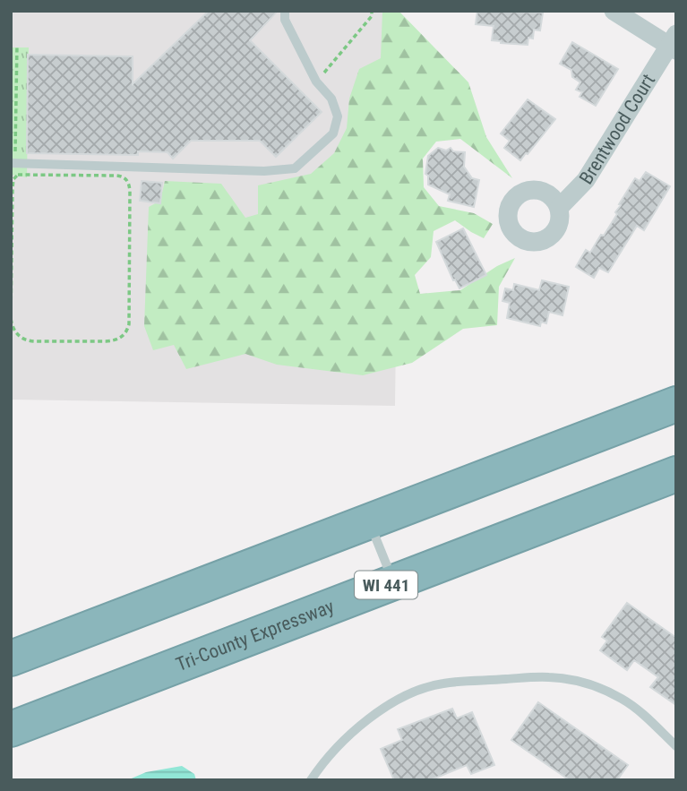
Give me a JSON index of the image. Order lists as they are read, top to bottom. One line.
{"streets":{"highway":["WI 441","Tri-County Expressway"],"street":["Brentwood Court"]}}
